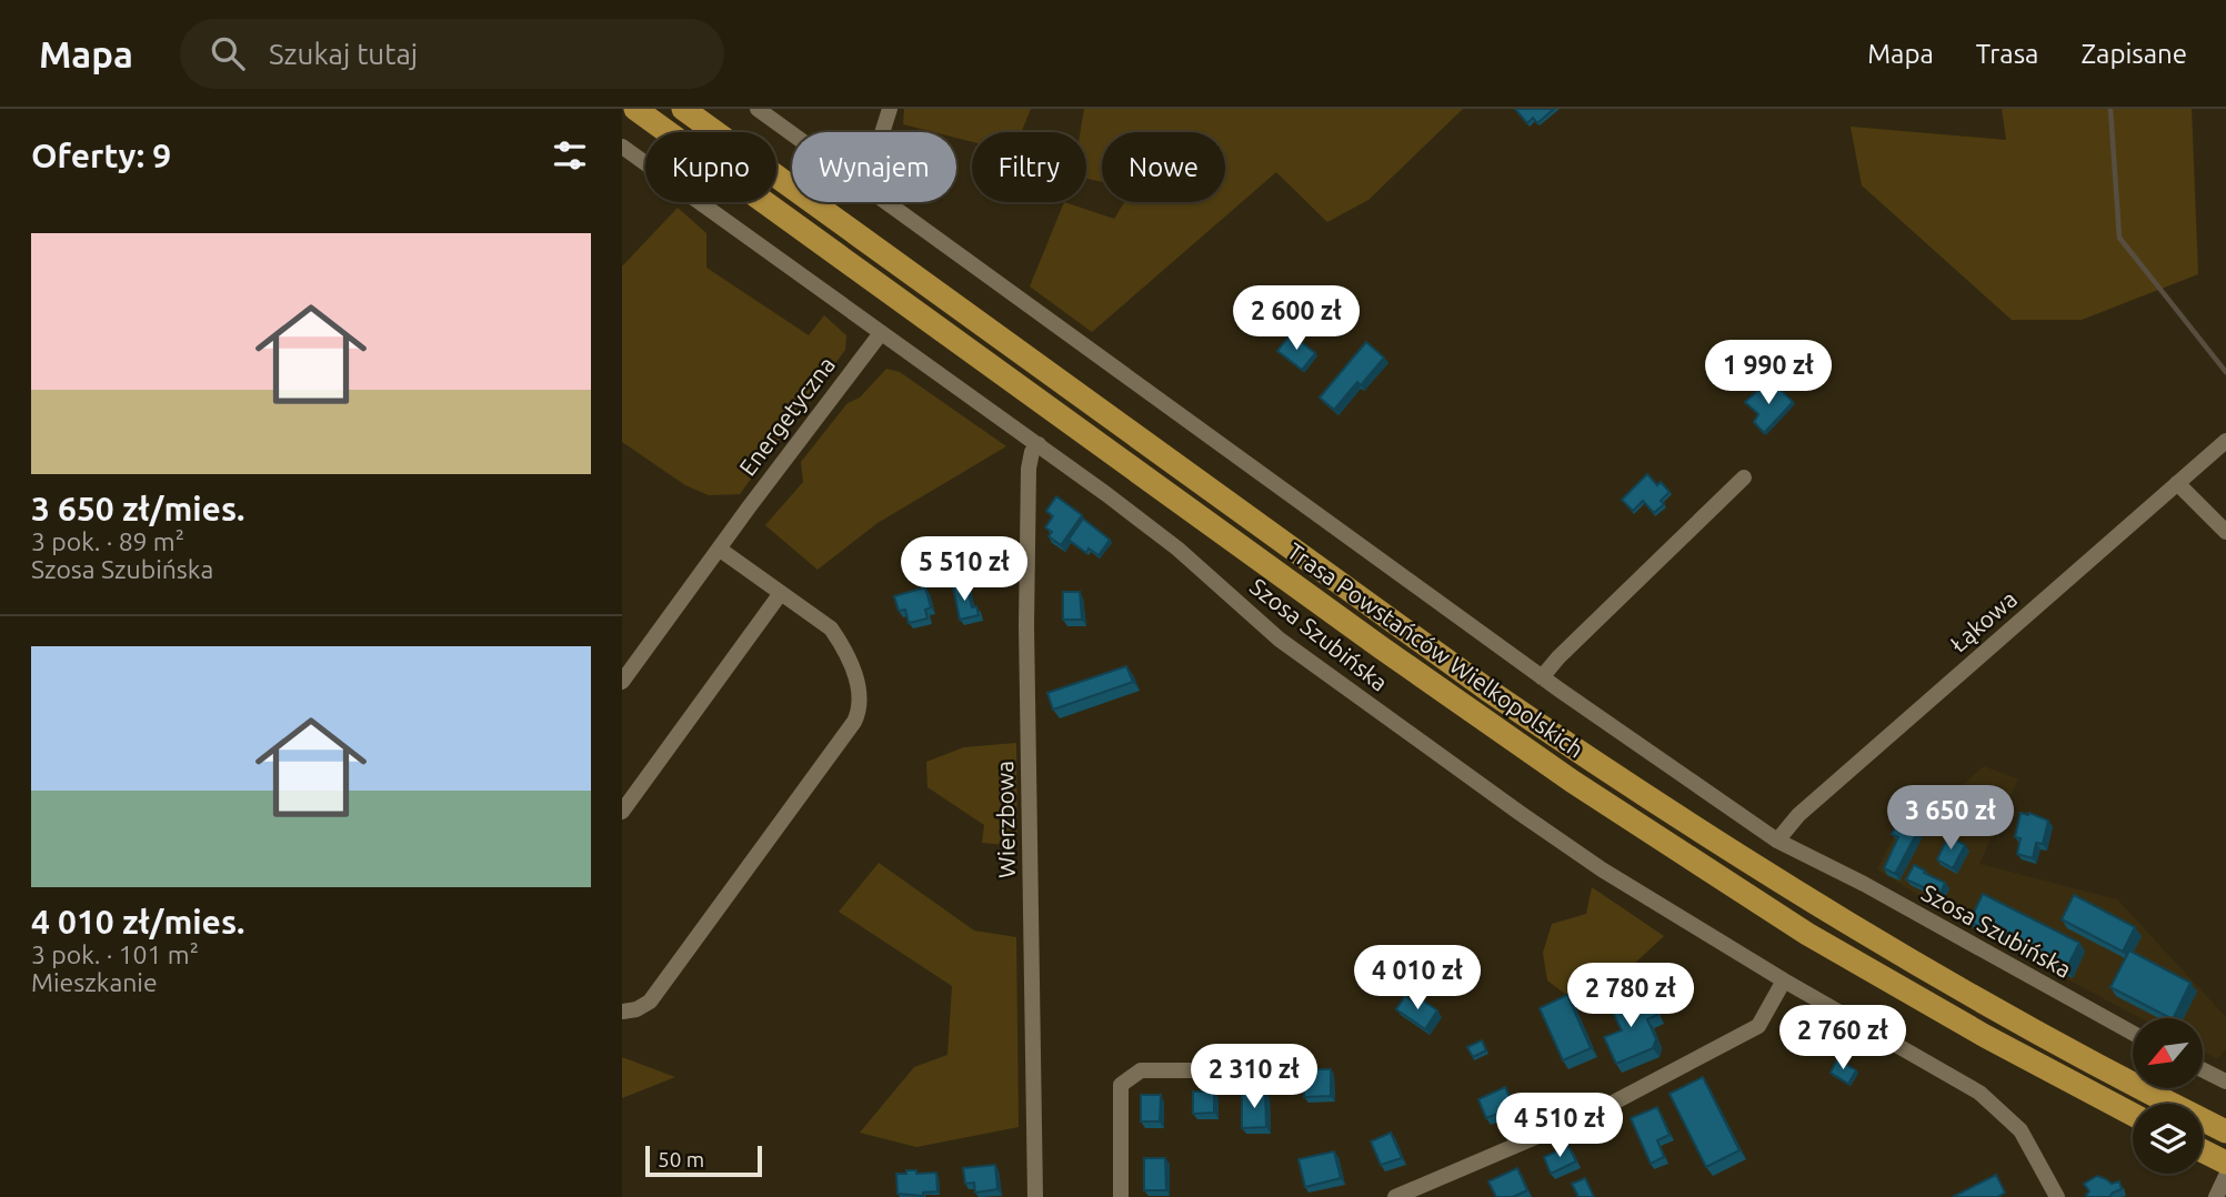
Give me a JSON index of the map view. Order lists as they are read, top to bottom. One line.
{"streets":{"highway":["Trasa Powstańców Wielkopolskich"],"street":["Energetyczna","Łąkowa","Szosa Szubińska","Wierzbowa"]},"crossings":[["Energetyczna","Szosa Szubińska"],["Łąkowa","Szosa Szubińska"],["Szosa Szubińska","Wierzbowa"]],"scale_bar":"50 m","north":"bottom left","page":{"header":"Mapa","search":"Szukaj tutaj","nav":["Mapa","Trasa","Zapisane"],"heading":"Oferty: 9","chip":["Kupno","Wynajem","Filtry","Nowe"],"list":[{"name":"3 650 zł/mies.","note":"3 pok. · 89 m² · Szosa Szubińska"},{"name":"4 010 zł/mies.","note":"3 pok. · 101 m² · Mieszkanie"}],"price":["2 600 zł","1 990 zł","5 510 zł","3 650 zł","4 010 zł","2 780 zł","2 760 zł","2 310 zł","4 510 zł"],"scale":"50 m"}}
